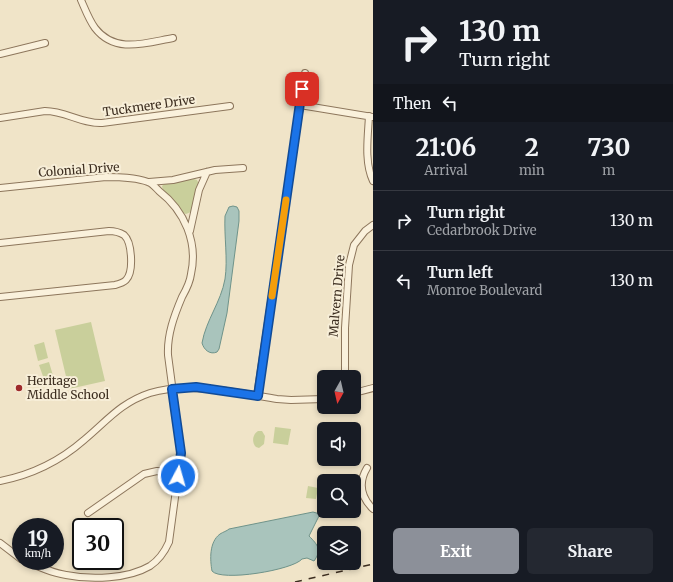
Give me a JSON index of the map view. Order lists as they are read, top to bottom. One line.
{"streets":{"street":["Tuckmere Drive","Colonial Drive","Malvern Drive"]},"places":["Heritage Middle School"],"north":"bottom","page":{"turn":["130 m","Turn right"],"then":"Then","eta":["21:06","Arrival","2","min","730","m"],"list":[{"name":"Turn right","note":"Cedarbrook Drive","value":"130 m"},{"name":"Turn left","note":"Monroe Boulevard","value":"130 m"}],"speed":"19 km/h","limit":"30","buttons":["Exit","Share"]}}
